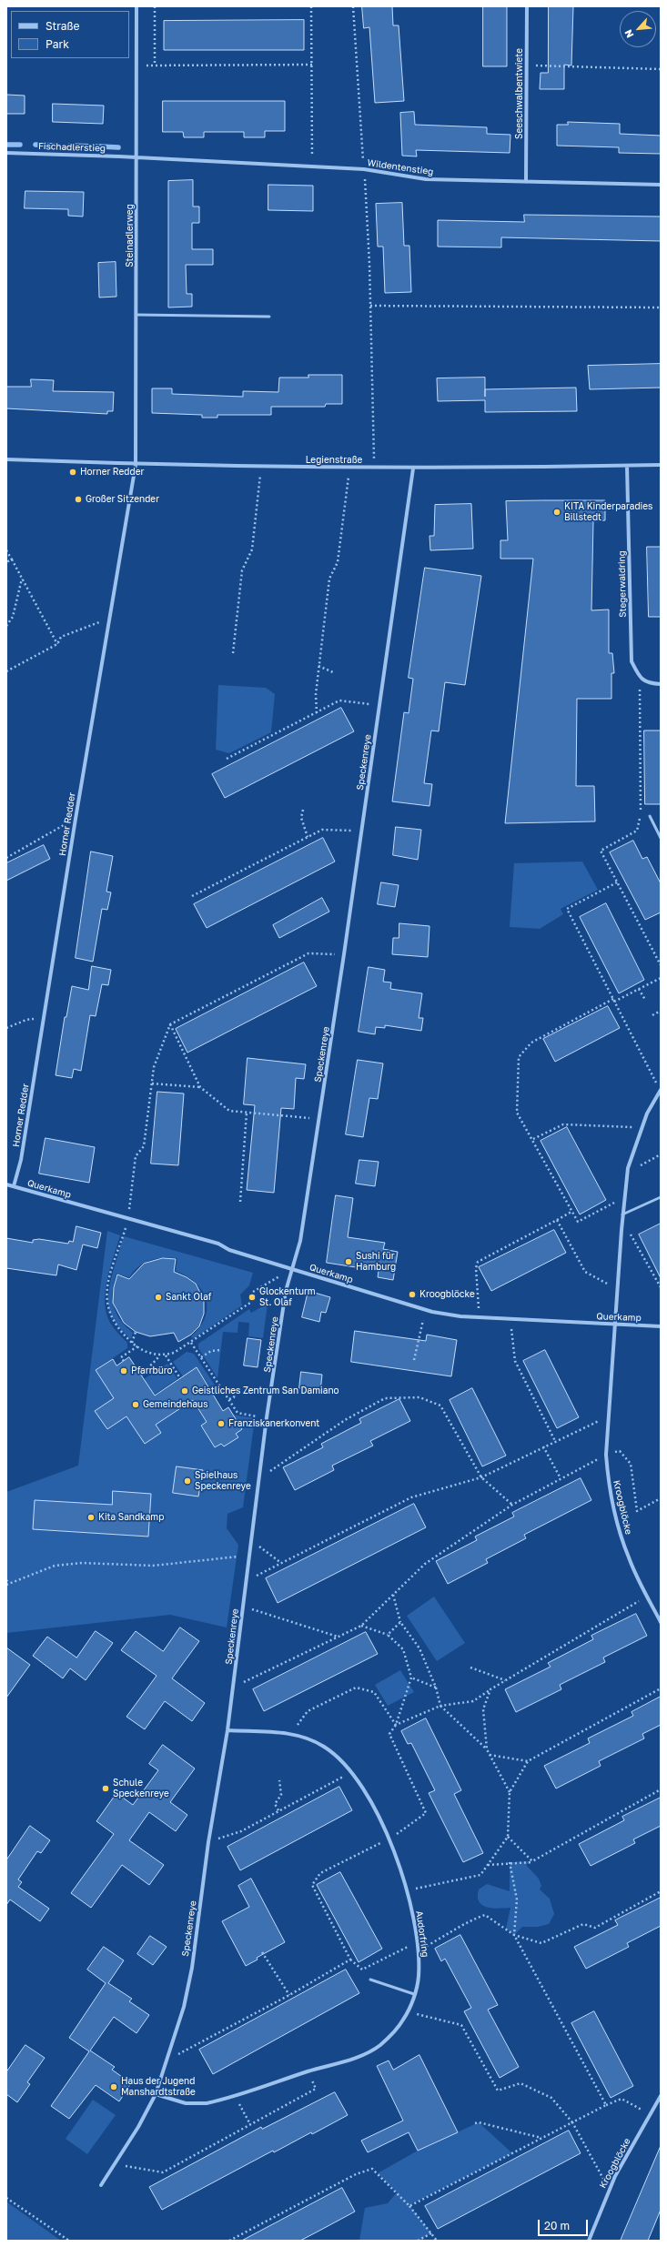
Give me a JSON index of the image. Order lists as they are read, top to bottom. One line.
{"streets":{"street":["Seeschwalbentwiete","Fischadlerstieg","Wildentenstieg","Steinadlerweg","Legienstraße","Stegerwaldring","Speckenreye","Horner Redder","Querkamp","Kroogblöcke","Audorfring"]},"crossings":[["Seeschwalbentwiete","Wildentenstieg"],["Fischadlerstieg","Wildentenstieg"],["Fischadlerstieg","Steinadlerweg"],["Wildentenstieg","Steinadlerweg"],["Steinadlerweg","Legienstraße"],["Steinadlerweg","Horner Redder"],["Legienstraße","Stegerwaldring"],["Legienstraße","Speckenreye"],["Legienstraße","Horner Redder"],["Speckenreye","Querkamp"],["Speckenreye","Audorfring"],["Horner Redder","Querkamp"],["Querkamp","Kroogblöcke"]],"places":["Horner Redder","Großer Sitzender","KITA Kinderparadies Billstedt","Sushi für Hamburg","Kroogblöcke","Sankt Olaf","Glockenturm St. Olaf","Pfarrbüro","Geistliches Zentrum San Damiano","Gemeindehaus","Franziskanerkonvent","Spielhaus Speckenreye","Kita Sandkamp","Schule Speckenreye","Haus der Jugend Manshardtstraße"],"legend":["Straße","Park"],"scale_bar":"20 m","north":"bottom left"}
